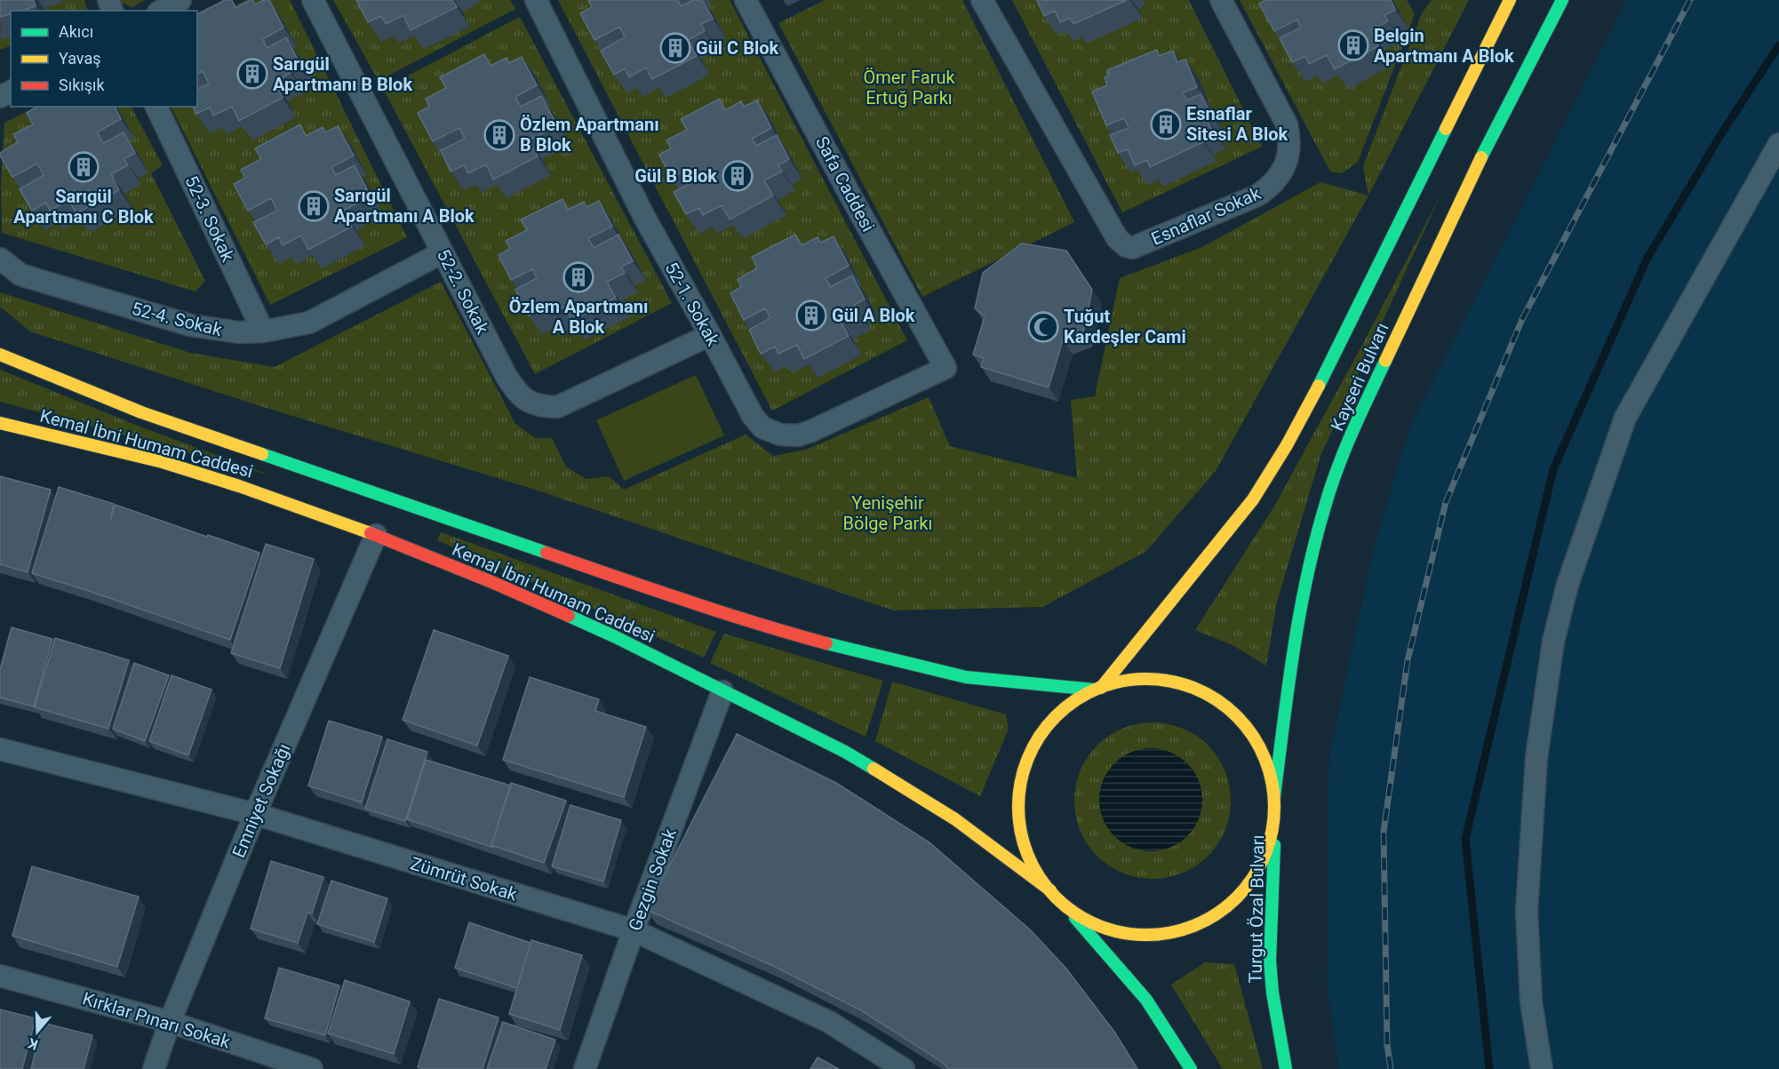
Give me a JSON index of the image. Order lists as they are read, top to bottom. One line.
{"streets":{"main road":["Kayseri Bulvarı","Kemal İbni Humam Caddesi","Turgut Özal Bulvarı"],"street":["Safa Caddesi","Esnaflar Sokak","52-3. Sokak","52-2. Sokak","52-1. Sokak","52-4. Sokak","Emniyet Sokağı","Zümrüt Sokak","Gezgin Sokak","Kırklar Pınarı Sokak"]},"crossings":[["Safa Caddesi","52-1. Sokak"],["52-3. Sokak","52-4. Sokak"],["52-2. Sokak","52-1. Sokak"],["52-2. Sokak","52-4. Sokak"],["Kayseri Bulvarı","Kemal İbni Humam Caddesi"],["Kemal İbni Humam Caddesi","Emniyet Sokağı"],["Kemal İbni Humam Caddesi","Gezgin Sokak"],["Emniyet Sokağı","Zümrüt Sokak"],["Emniyet Sokağı","Kırklar Pınarı Sokak"],["Zümrüt Sokak","Gezgin Sokak"]],"parks":["Ömer Faruk Ertuğ Parkı","Yenişehir Bölge Parkı"],"places":{"building":["Belgin Apartmanı A Blok","Gül C Blok","Sarıgül Apartmanı B Blok","Esnaflar Sitesi A Blok","Özlem Apartmanı B Blok","Sarıgül Apartmanı C Blok","Gül B Blok","Sarıgül Apartmanı A Blok","Özlem Apartmanı A Blok","Gül A Blok"],"mosque":["Tuğut Kardeşler Cami"]},"legend":["Akıcı","Yavaş","Sıkışık"],"north":"bottom"}
